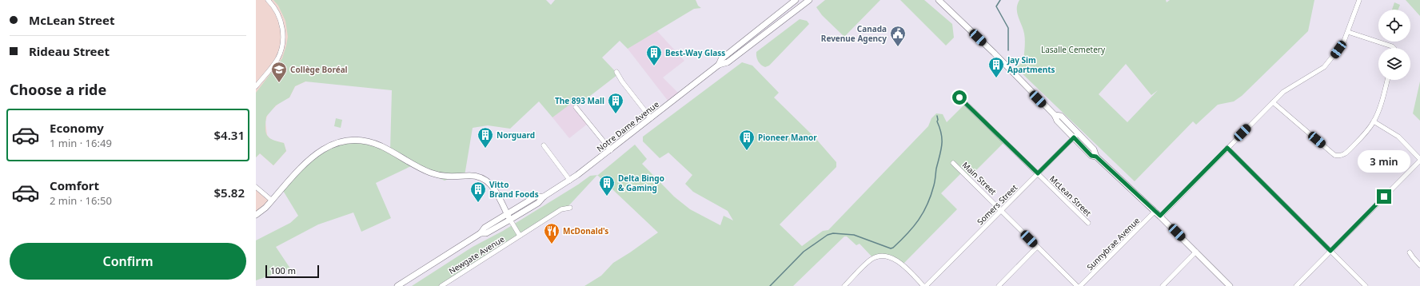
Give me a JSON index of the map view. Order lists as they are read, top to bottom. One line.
{"streets":{"main road":["Notre Dame Avenue"],"street":["Main Street","McLean Street","Somers Street","Sunnybrae Avenue","Newgate Avenue"]},"crossings":[["Main Street","Somers Street"],["McLean Street","Somers Street"]],"parks":["Lasalle Cemetery"],"places":{"public building":["Canada Revenue Agency"],"building":["Best-Way Glass","Jay Sim Apartments","The 893 Mall","Norguard","Pioneer Manor","Delta Bingo & Gaming","Vitto Brand Foods"],"school or university":["Collège Boréal"],"restaurant":["McDonald's"]},"scale_bar":"100 m","page":{"banner":["McLean Street","Rideau Street"],"heading":"Choose a ride","list":[{"name":"Economy","note":"1 min · 16:49","value":"$4.31"},{"name":"Comfort","note":"2 min · 16:50","value":"$5.82"}],"bubble":"3 min","buttons":"Confirm","scale":"100 m"}}
